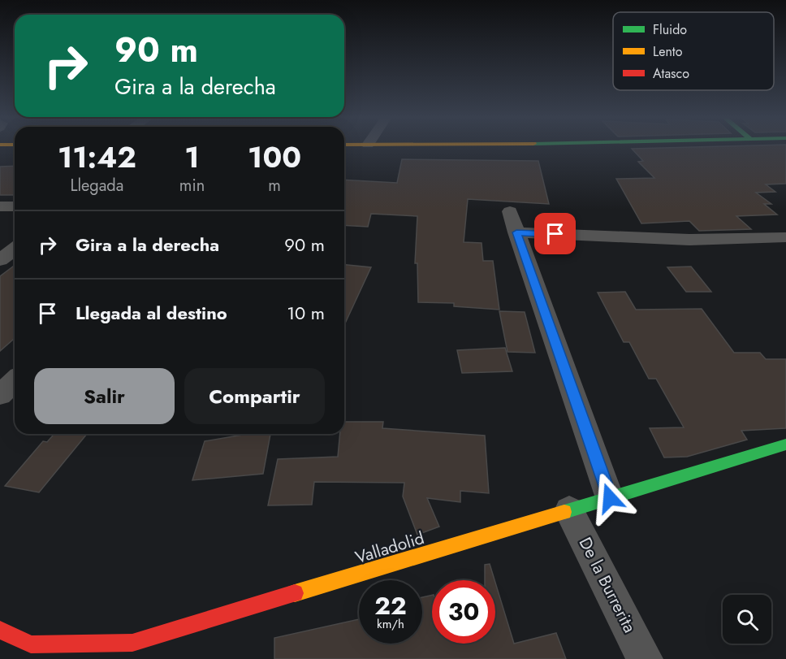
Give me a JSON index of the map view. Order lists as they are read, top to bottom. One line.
{"streets":{"main road":["Valladolid"],"street":["De la Burrerita"]},"crossings":[["Valladolid","De la Burrerita"]],"legend":["Fluido","Lento","Atasco"],"page":{"turn":["90 m","Gira a la derecha"],"eta":["11:42","Llegada","1","min","100","m"],"list":[{"name":"Gira a la derecha","value":"90 m"},{"name":"Llegada al destino","value":"10 m"}],"buttons":["Salir","Compartir"],"speed":"22 km/h","limit":"30"}}
